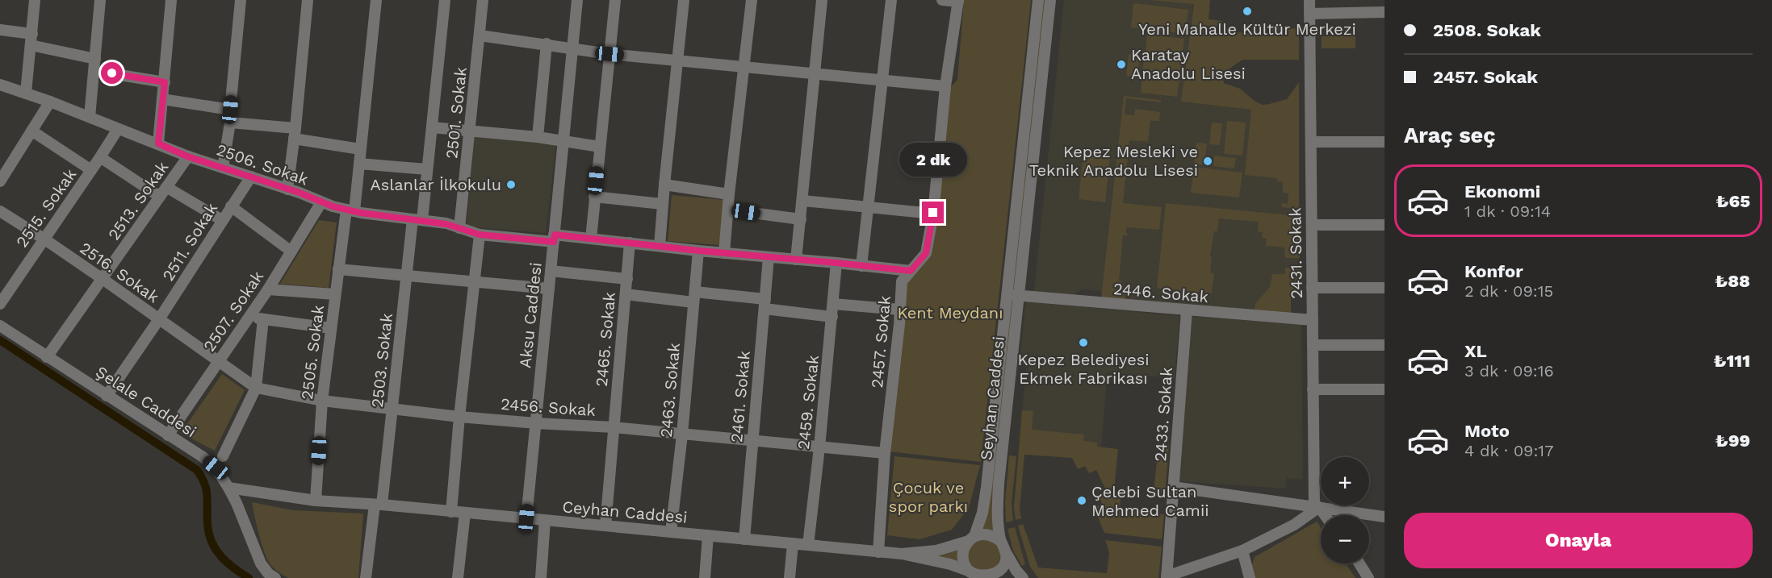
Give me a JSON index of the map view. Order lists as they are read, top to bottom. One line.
{"streets":{"street":["2501. Sokak","2506. Sokak","2513. Sokak","2515. Sokak","2511. Sokak","2431. Sokak","2516. Sokak","2446. Sokak","2507. Sokak","Aksu Caddesi","2465. Sokak","2457. Sokak","2505. Sokak","2503. Sokak","2463. Sokak","2461. Sokak","Seyhan Caddesi","Şelale Caddesi","2459. Sokak","2456. Sokak","2433. Sokak","Ceyhan Caddesi"]},"crossings":[["2501. Sokak","2506. Sokak"],["2506. Sokak","2513. Sokak"],["2506. Sokak","2515. Sokak"],["2506. Sokak","2511. Sokak"],["2506. Sokak","2507. Sokak"],["2506. Sokak","Aksu Caddesi"],["2506. Sokak","2465. Sokak"],["2506. Sokak","2457. Sokak"],["2506. Sokak","2505. Sokak"],["2506. Sokak","2503. Sokak"],["2506. Sokak","2463. Sokak"],["2506. Sokak","2461. Sokak"],["2506. Sokak","2459. Sokak"],["2513. Sokak","2516. Sokak"],["2513. Sokak","Şelale Caddesi"],["2515. Sokak","2516. Sokak"],["2511. Sokak","2516. Sokak"],["2511. Sokak","Şelale Caddesi"],["2431. Sokak","2446. Sokak"],["2516. Sokak","2507. Sokak"],["2516. Sokak","2456. Sokak"],["2446. Sokak","Seyhan Caddesi"],["2446. Sokak","2433. Sokak"],["2507. Sokak","Şelale Caddesi"],["2507. Sokak","2456. Sokak"],["Aksu Caddesi","2456. Sokak"],["Aksu Caddesi","Ceyhan Caddesi"],["2465. Sokak","2456. Sokak"],["2465. Sokak","Ceyhan Caddesi"],["2457. Sokak","2456. Sokak"],["2457. Sokak","Ceyhan Caddesi"],["2505. Sokak","2456. Sokak"],["2505. Sokak","Ceyhan Caddesi"],["2503. Sokak","2456. Sokak"],["2503. Sokak","Ceyhan Caddesi"],["2463. Sokak","2456. Sokak"],["2463. Sokak","Ceyhan Caddesi"],["2461. Sokak","2456. Sokak"],["2461. Sokak","Ceyhan Caddesi"],["Seyhan Caddesi","Ceyhan Caddesi"],["Şelale Caddesi","Ceyhan Caddesi"],["2459. Sokak","2456. Sokak"],["2459. Sokak","Ceyhan Caddesi"]],"parks":["Kent Meydanı","Çocuk ve spor parkı"],"places":["Yeni Mahalle Kültür Merkezi","Karatay Anadolu Lisesi","Kepez Mesleki ve Teknik Anadolu Lisesi","Aslanlar İlkokulu","Kepez Belediyesi Ekmek Fabrikası","Çelebi Sultan Mehmed Camii"],"page":{"banner":["2508. Sokak","2457. Sokak"],"heading":"Araç seç","bubble":"2 dk","list":[{"name":"Ekonomi","note":"1 dk · 09:14","value":"₺65"},{"name":"Konfor","note":"2 dk · 09:15","value":"₺88"},{"name":"XL","note":"3 dk · 09:16","value":"₺111"},{"name":"Moto","note":"4 dk · 09:17","value":"₺99"}],"map_buttons":["+","−"],"buttons":"Onayla"}}
